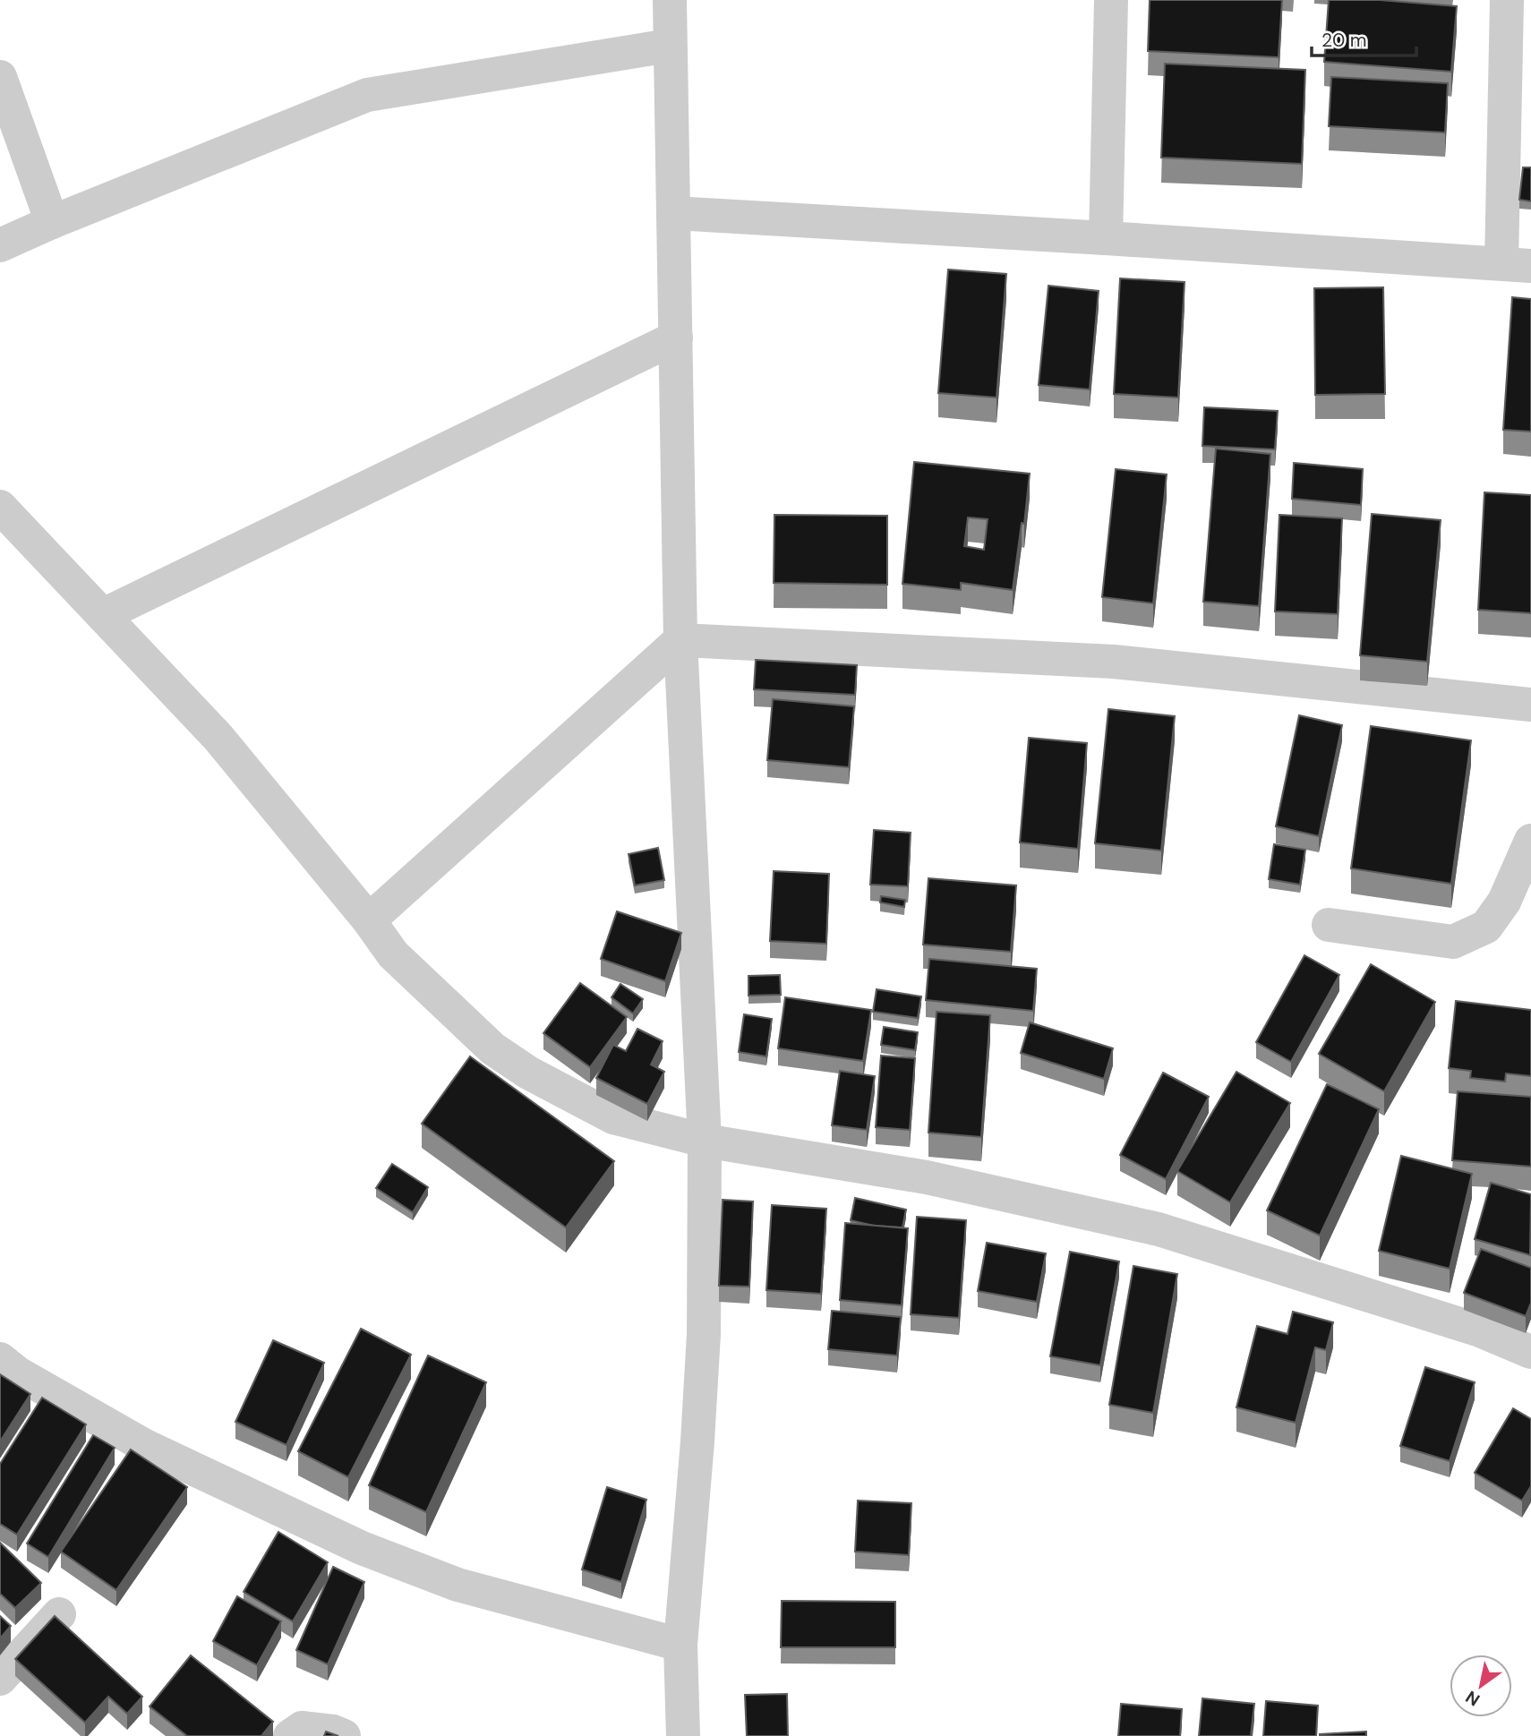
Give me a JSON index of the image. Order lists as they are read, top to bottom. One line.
{"scale_bar":"20 m","north":"bottom left"}
